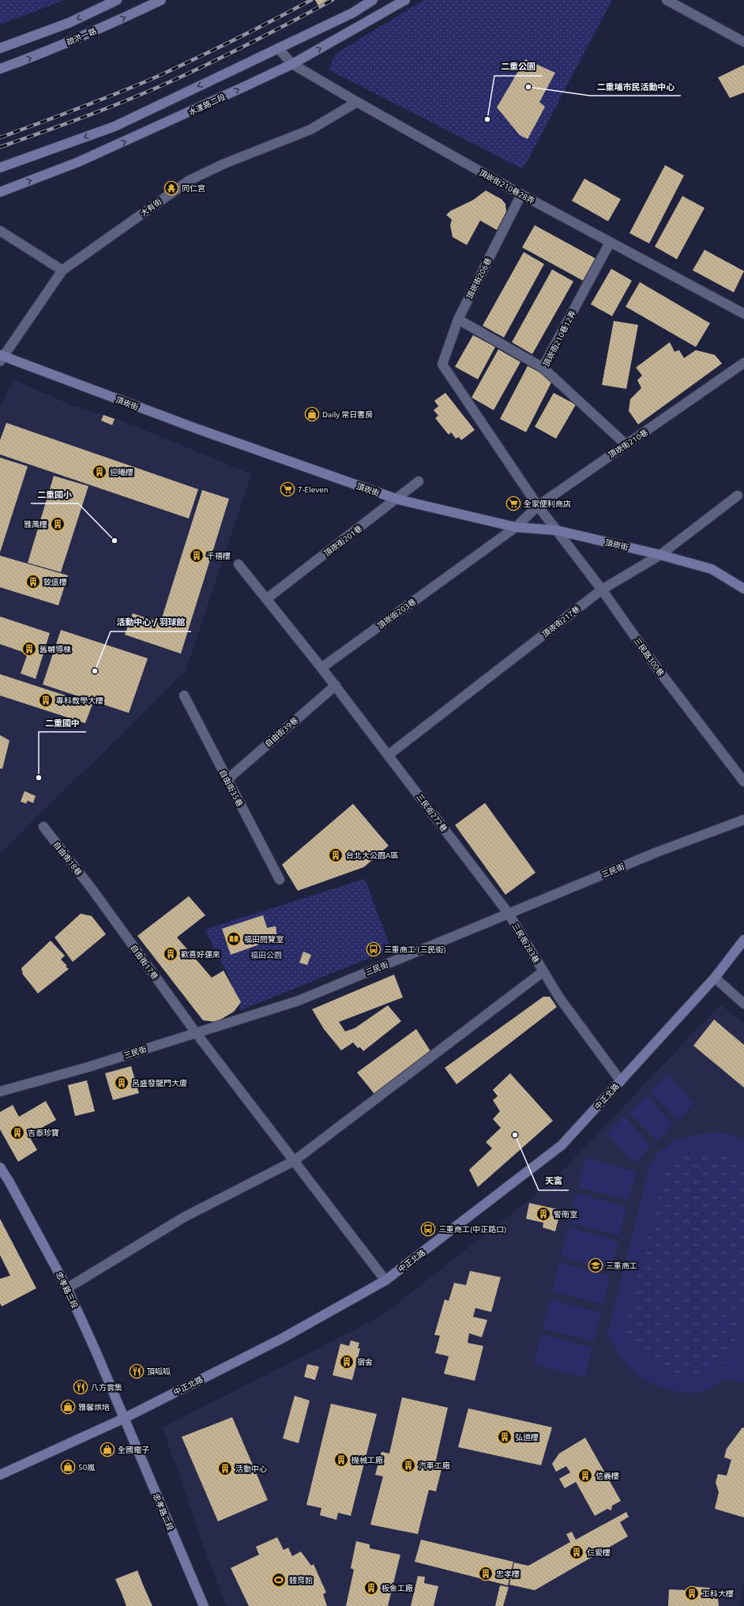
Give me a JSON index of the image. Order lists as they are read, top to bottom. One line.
{"streets":{"street":["疏洪一路","水漾路二段","頂崁街210巷28弄","大有街","頂崁街206巷","頂崁街210巷12弄","頂崁街","頂崁街210巷","頂崁街201巷","頂崁街203巷","頂崁街217巷","三民路300巷","自由街39巷","自由街35巷","三民街272巷","自由街18巷","三民街","三民街283巷","自由街17巷","中正北路","忠孝路三段","忠孝路二段"]},"crossings":[["水漾路二段","頂崁街210巷28弄"],["頂崁街210巷28弄","大有街"],["頂崁街210巷28弄","頂崁街206巷"],["頂崁街210巷28弄","頂崁街210巷12弄"],["大有街","頂崁街"],["頂崁街206巷","三民路300巷"],["頂崁街210巷12弄","頂崁街210巷"],["頂崁街","頂崁街210巷"],["頂崁街","頂崁街201巷"],["頂崁街","頂崁街203巷"],["頂崁街","頂崁街217巷"],["頂崁街","三民路300巷"],["頂崁街210巷","頂崁街203巷"],["頂崁街210巷","三民路300巷"],["頂崁街217巷","三民路300巷"],["頂崁街217巷","三民街272巷"],["自由街39巷","自由街35巷"],["自由街39巷","三民街272巷"],["三民街272巷","三民街"],["三民街272巷","三民街283巷"],["自由街18巷","自由街17巷"],["三民街","三民街283巷"],["三民街","自由街17巷"],["三民街283巷","中正北路"],["自由街17巷","中正北路"],["中正北路","忠孝路三段"],["中正北路","忠孝路二段"],["忠孝路三段","忠孝路二段"]],"parks":["福田公園"],"places":{"other":["二重埔市民活動中心","二重公園","二重國小","活動中心 / 羽球館","二重國中","天富"],"temple":["同仁宮"],"shop":["Daily 常日書房","雅馨烘培","全國電子","50嵐"],"building":["迎曦樓","雅風樓","千禧樓","致遠樓","舊輔導棟","專科教學大樓","台北大公園A區","歡喜好運來","呂盛發龍門大廈","吉泰珍寶","警衛室","宿舍","弘道樓","機械工廠","汽車工廠","活動中心","信義樓","仁愛樓","忠孝樓","板金工廠","工科大樓"],"supermarket":["7-Eleven","全家便利商店"],"library":["福田閱覽室"],"bus stop":["三重商工 (三民街)","三重商工(中正路口)"],"school or university":["三重商工"],"restaurant":["頂呱呱","八方雲集"],"sports":["體育館"]}}
